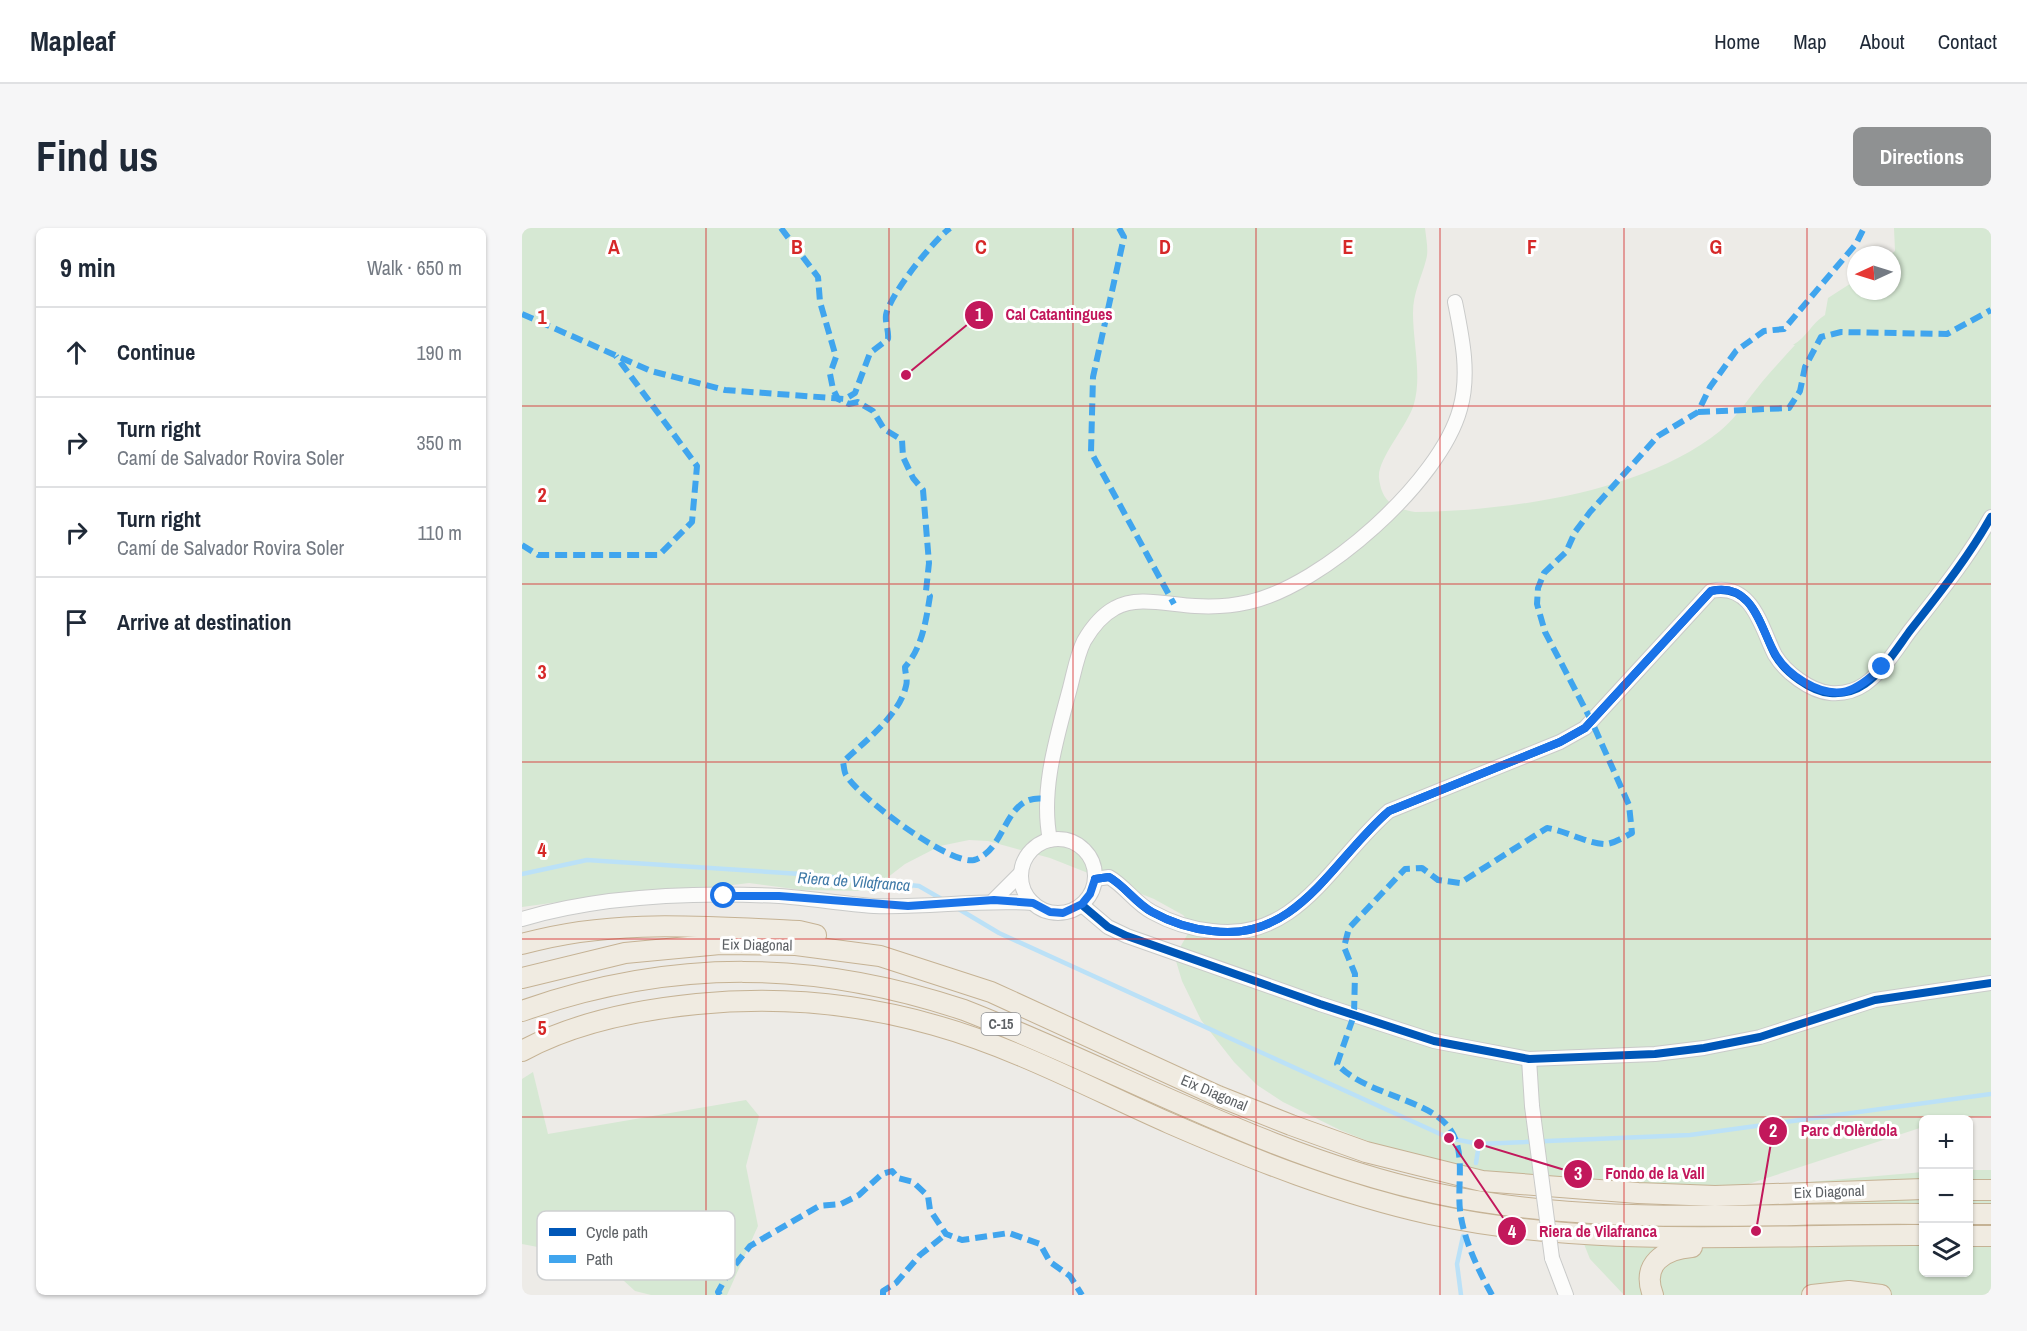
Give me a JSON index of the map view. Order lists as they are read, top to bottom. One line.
{"streets":{"highway":["Eix Diagonal","C-15"]},"water":["Riera de Vilafranca"],"places":["Cal Catantingues","Riera de Vilafranca","Fondo de la Vall","Parc d'Olèrdola"],"legend":["Cycle path","Path"],"north":"left","page":{"header":"Mapleaf","nav":["Home","Map","About","Contact"],"buttons":"Directions","title":"Find us","heading":["9 min","Walk · 650 m"],"list":[["Continue","190 m"],["Turn right","Camí de Salvador Rovira Soler","350 m"],["Turn right","Camí de Salvador Rovira Soler","110 m"],"Arrive at destination"],"map_buttons":["+","−"]},"grid":{"columns":["A","B","C","D","E","F","G"],"rows":["1","2","3","4","5"]}}
